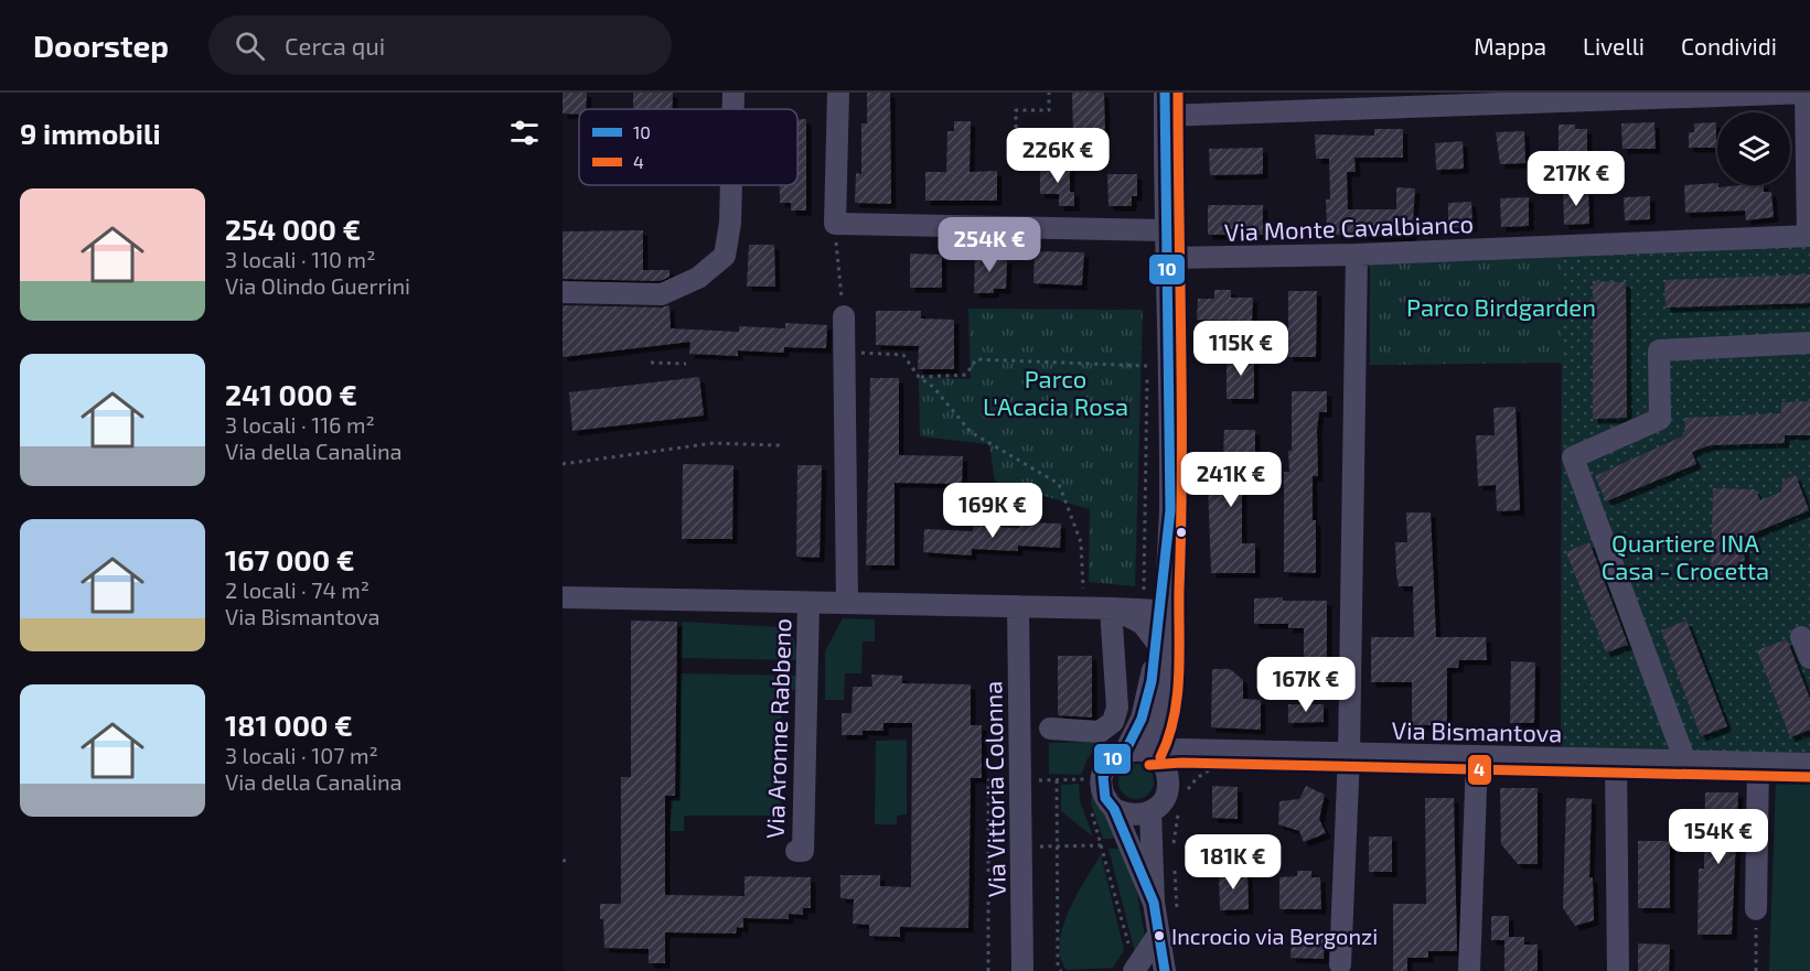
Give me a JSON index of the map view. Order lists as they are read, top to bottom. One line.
{"streets":{"street":["Via Monte Cavalbianco","Via Aronne Rabbeno","Via Bismantova","Via Vittoria Colonna"]},"parks":["Parco Birdgarden","Parco L'Acacia Rosa","Quartiere INA Casa - Crocetta"],"places":["Incrocio via Bergonzi"],"lines":["transit line 10","transit line 4"],"legend":["10","4"],"page":{"header":"Doorstep","search":"Cerca qui","nav":["Mappa","Livelli","Condividi"],"heading":"9 immobili","price":["226K €","217K €","254K €","115K €","241K €","169K €","167K €","154K €","181K €"],"list":[{"name":"254 000 €","note":"3 locali · 110 m² · Via Olindo Guerrini"},{"name":"241 000 €","note":"3 locali · 116 m² · Via della Canalina"},{"name":"167 000 €","note":"2 locali · 74 m² · Via Bismantova"},{"name":"181 000 €","note":"3 locali · 107 m² · Via della Canalina"}]}}
